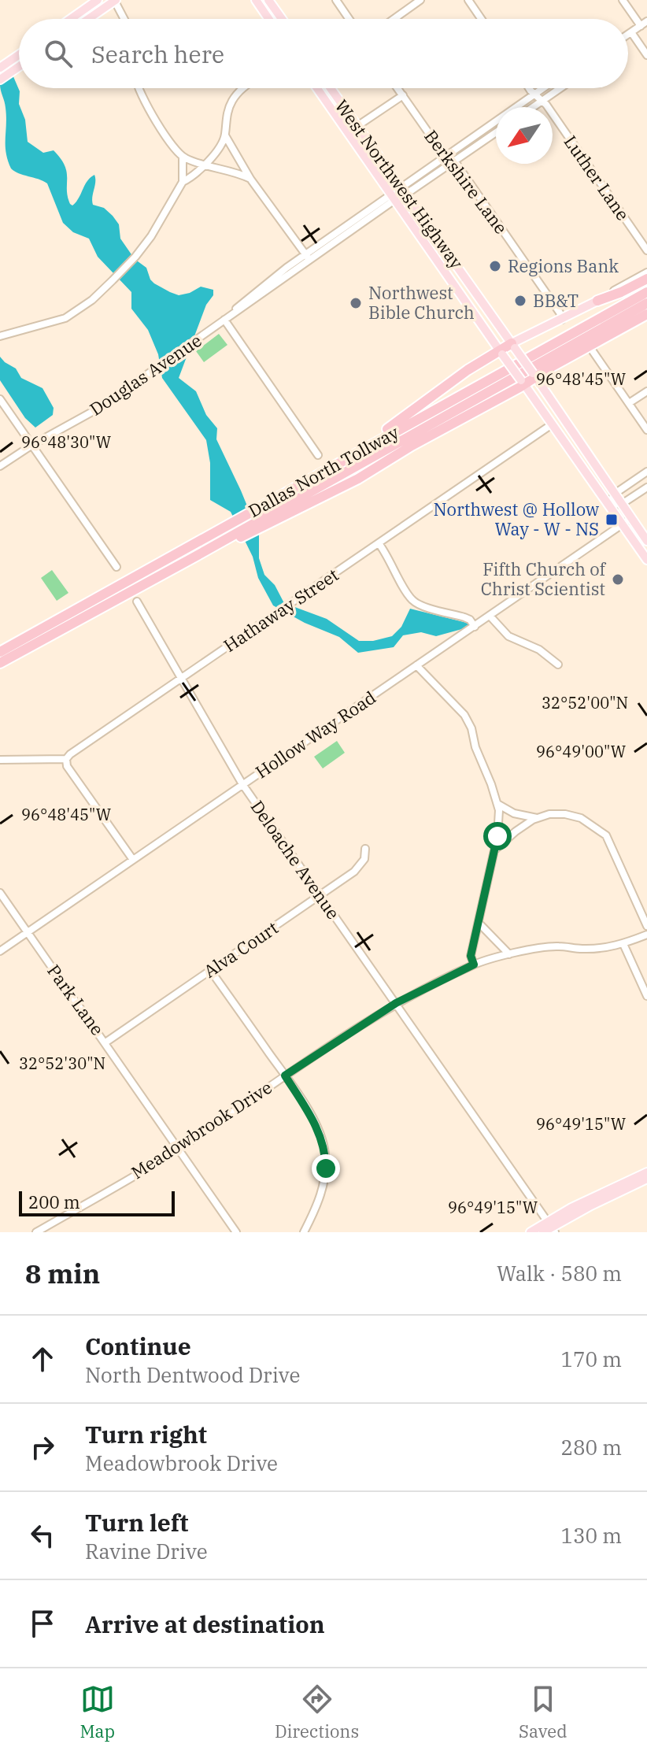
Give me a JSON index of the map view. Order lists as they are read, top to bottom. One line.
{"streets":{"highway":["Dallas North Tollway"],"main road":["West Northwest Highway"],"street":["Luther Lane","Berkshire Lane","Douglas Avenue","Hathaway Street","Hollow Way Road","Deloache Avenue","Alva Court","Park Lane","Meadowbrook Drive"]},"crossings":[["Luther Lane","Douglas Avenue"],["Berkshire Lane","Douglas Avenue"],["West Northwest Highway","Douglas Avenue"],["West Northwest Highway","Hathaway Street"],["West Northwest Highway","Hollow Way Road"],["Hathaway Street","Deloache Avenue"],["Hollow Way Road","Deloache Avenue"],["Hollow Way Road","Park Lane"],["Deloache Avenue","Alva Court"],["Deloache Avenue","Meadowbrook Drive"],["Alva Court","Park Lane"],["Park Lane","Meadowbrook Drive"]],"places":{"other":["Regions Bank","BB&T","Northwest Bible Church","Fifth Church of Christ Scientist"],"transit":["Northwest @ Hollow Way - W - NS"]},"scale_bar":"200 m","north":"bottom left","page":{"search":"Search here","scale":"200 m","heading":["8 min","Walk · 580 m"],"list":[["Continue","North Dentwood Drive","170 m"],["Turn right","Meadowbrook Drive","280 m"],["Turn left","Ravine Drive","130 m"],"Arrive at destination"],"nav":["Map","Directions","Saved"]},"coordinates":["96°48'45\"W","96°48'30\"W","32°52'00\"N","96°49'00\"W","32°52'30\"N","96°49'15\"W"]}
